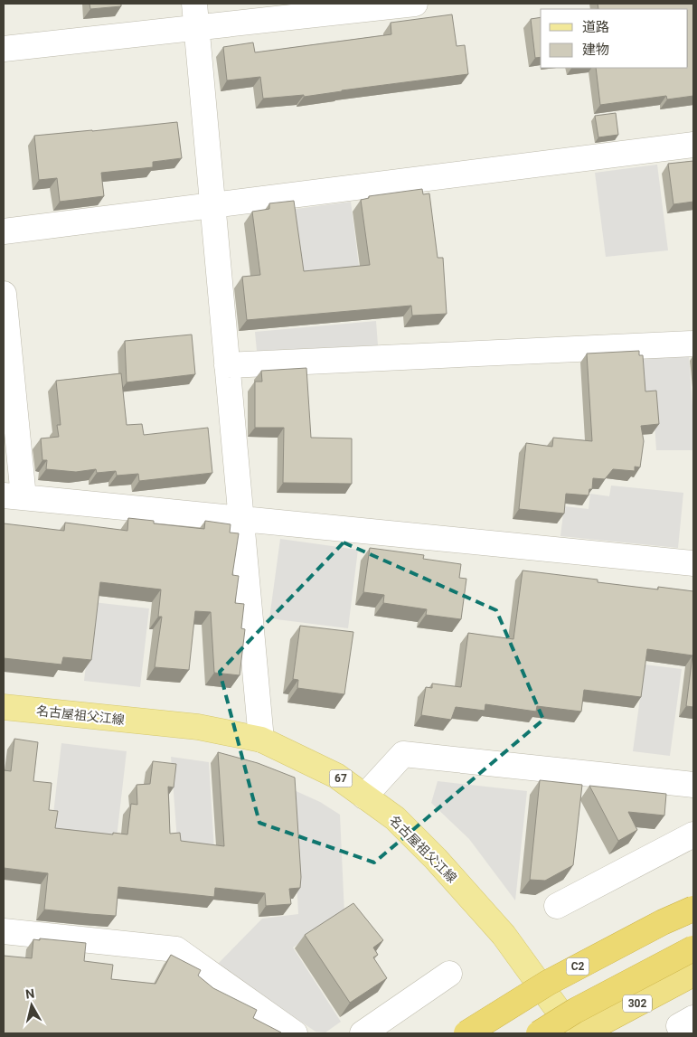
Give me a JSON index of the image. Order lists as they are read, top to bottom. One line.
{"streets":{"highway":["C2","302"],"main road":["名古屋祖父江線","67"]},"legend":["道路","建物"],"north":"top"}
